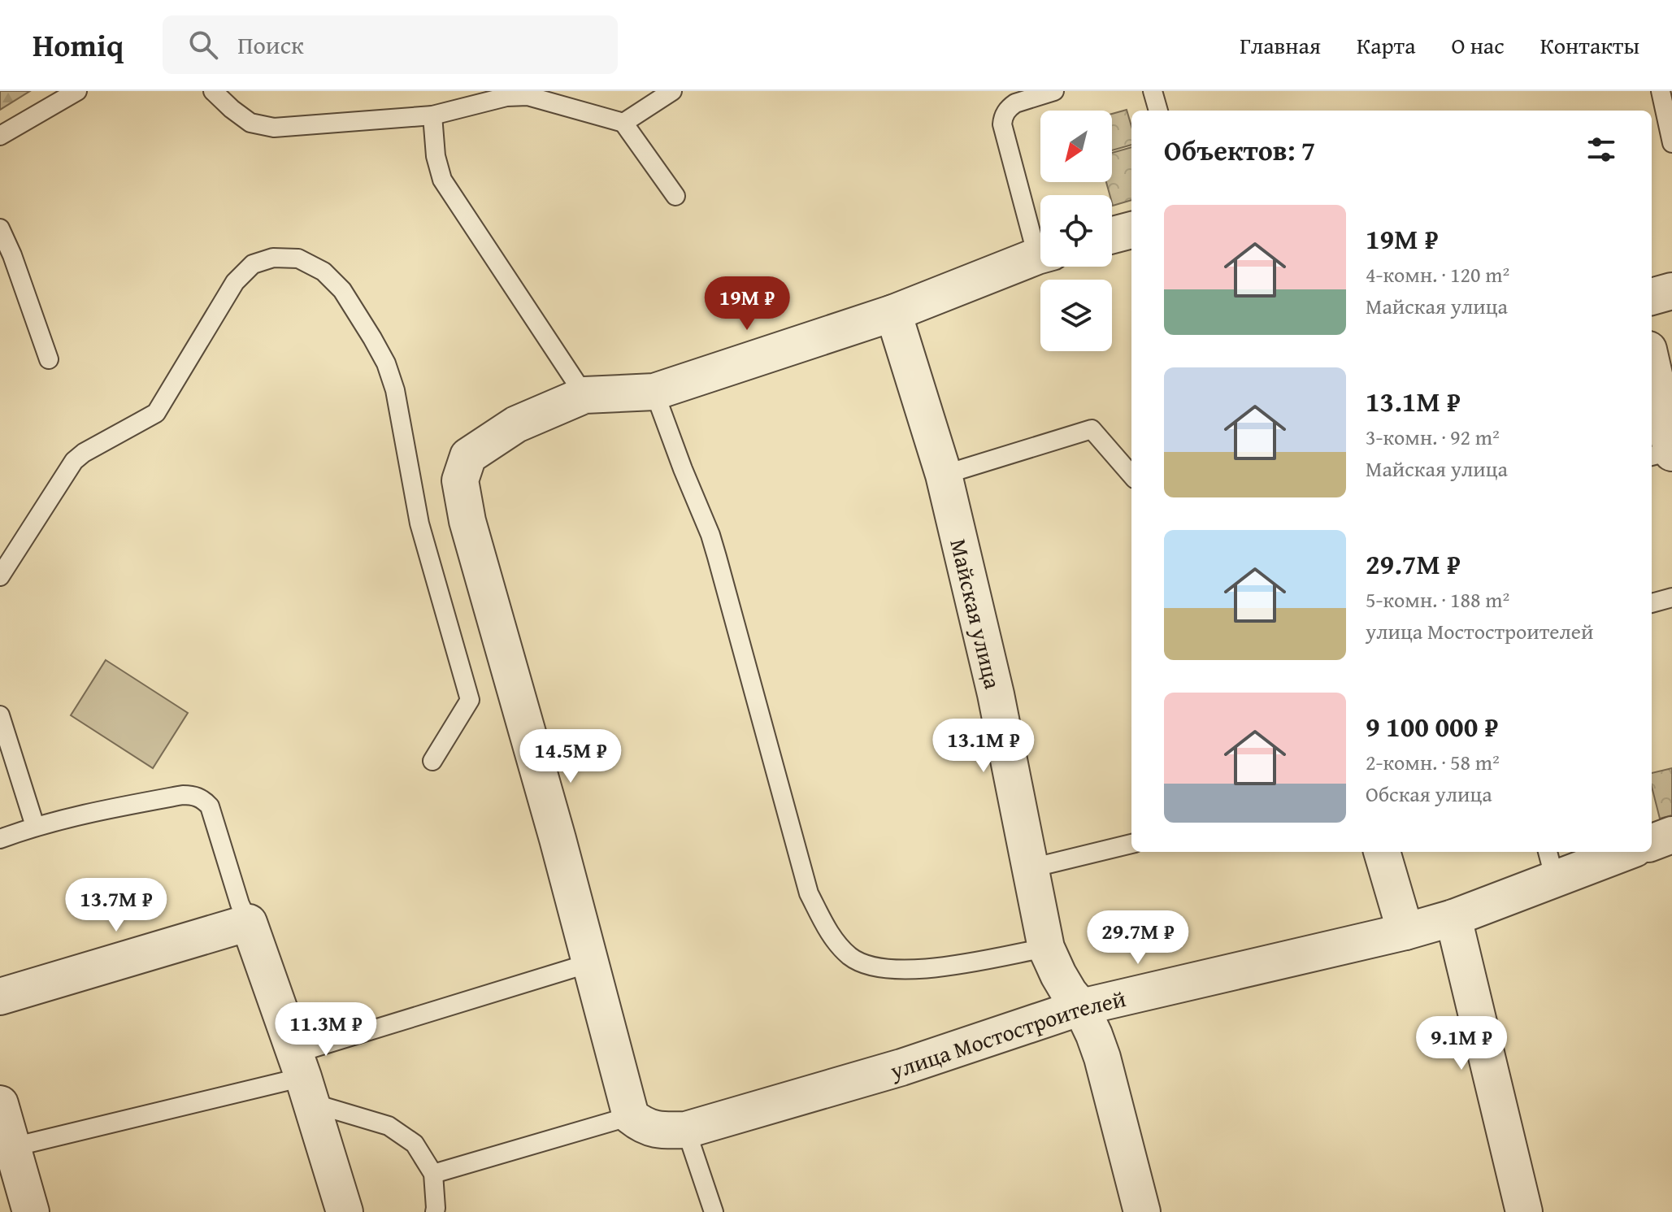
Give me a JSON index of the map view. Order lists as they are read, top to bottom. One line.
{"streets":{"street":["Майская улица","улица Мостостроителей"]},"crossings":[["Майская улица","улица Мостостроителей"]],"north":"bottom left","page":{"header":"Homiq","search":"Поиск","nav":["Главная","Карта","О нас","Контакты"],"heading":"Объектов: 7","list":[{"name":"19M ₽","note":"4-комн. · 120 m² · Майская улица"},{"name":"13.1M ₽","note":"3-комн. · 92 m² · Майская улица"},{"name":"29.7M ₽","note":"5-комн. · 188 m² · улица Мостостроителей"},{"name":"9 100 000 ₽","note":"2-комн. · 58 m² · Обская улица"}],"price":["19M ₽","13.1M ₽","14.5M ₽","13.7M ₽","29.7M ₽","11.3M ₽","9.1M ₽"]}}
